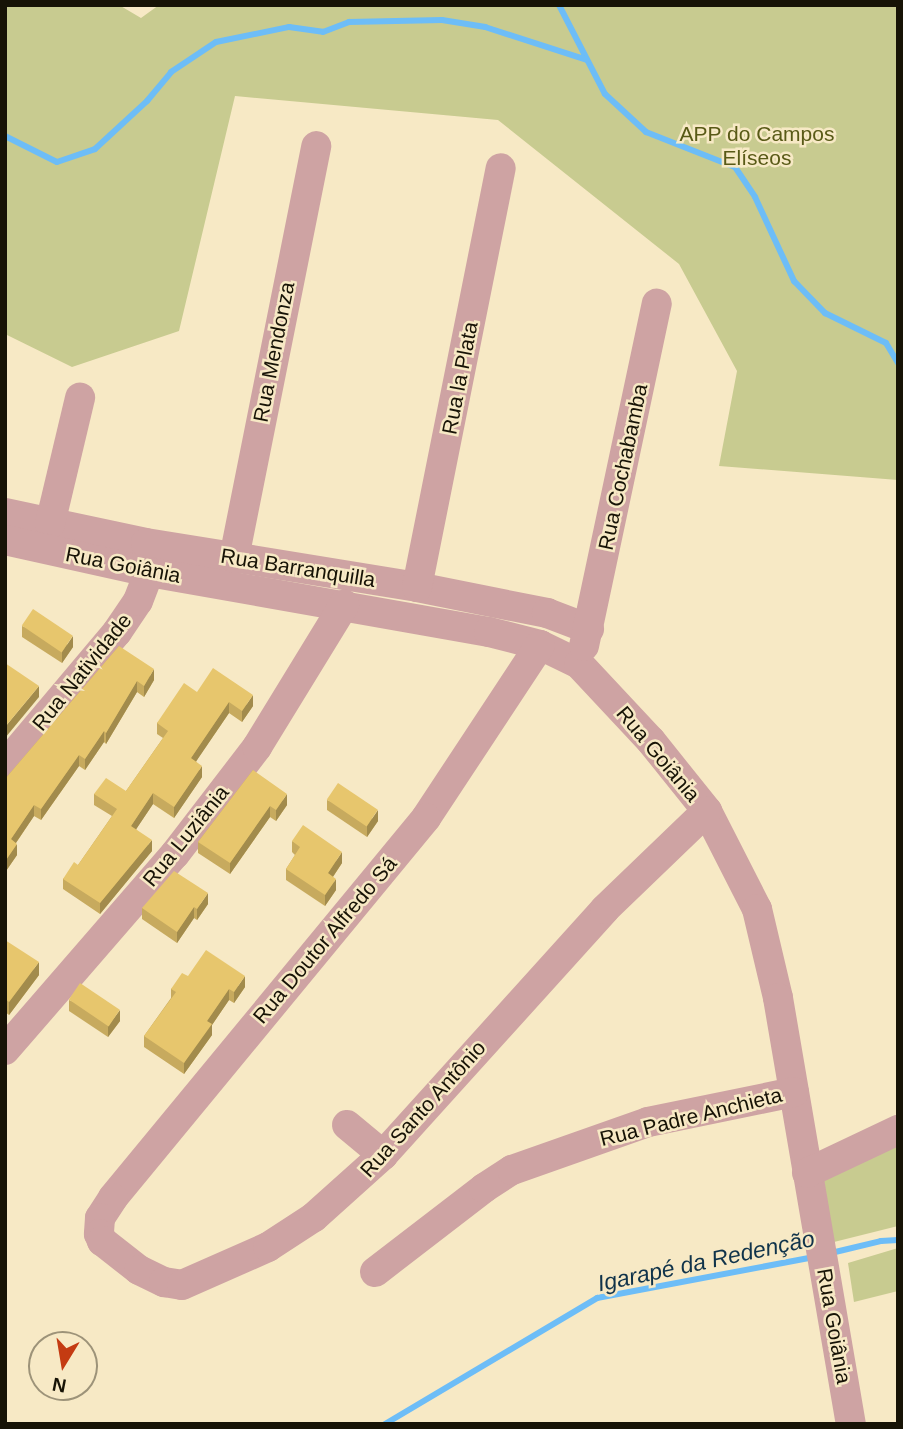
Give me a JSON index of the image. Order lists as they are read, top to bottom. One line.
{"streets":{"street":["Rua Mendonza","Rua la Plata","Rua Cochabamba","Rua Goiânia","Rua Barranquilla","Rua Natividade","Rua Luziânia","Rua Doutor Alfredo Sá","Rua Santo Antônio","Rua Padre Anchieta"]},"crossings":[["Rua Mendonza","Rua Barranquilla"],["Rua la Plata","Rua Barranquilla"],["Rua Cochabamba","Rua Goiânia"],["Rua Cochabamba","Rua Barranquilla"],["Rua Goiânia","Rua Natividade"],["Rua Goiânia","Rua Luziânia"],["Rua Goiânia","Rua Doutor Alfredo Sá"],["Rua Goiânia","Rua Santo Antônio"],["Rua Goiânia","Rua Padre Anchieta"],["Rua Doutor Alfredo Sá","Rua Santo Antônio"]],"water":["Igarapé da Redenção"],"parks":["APP do Campos Elíseos"],"north":"bottom"}
